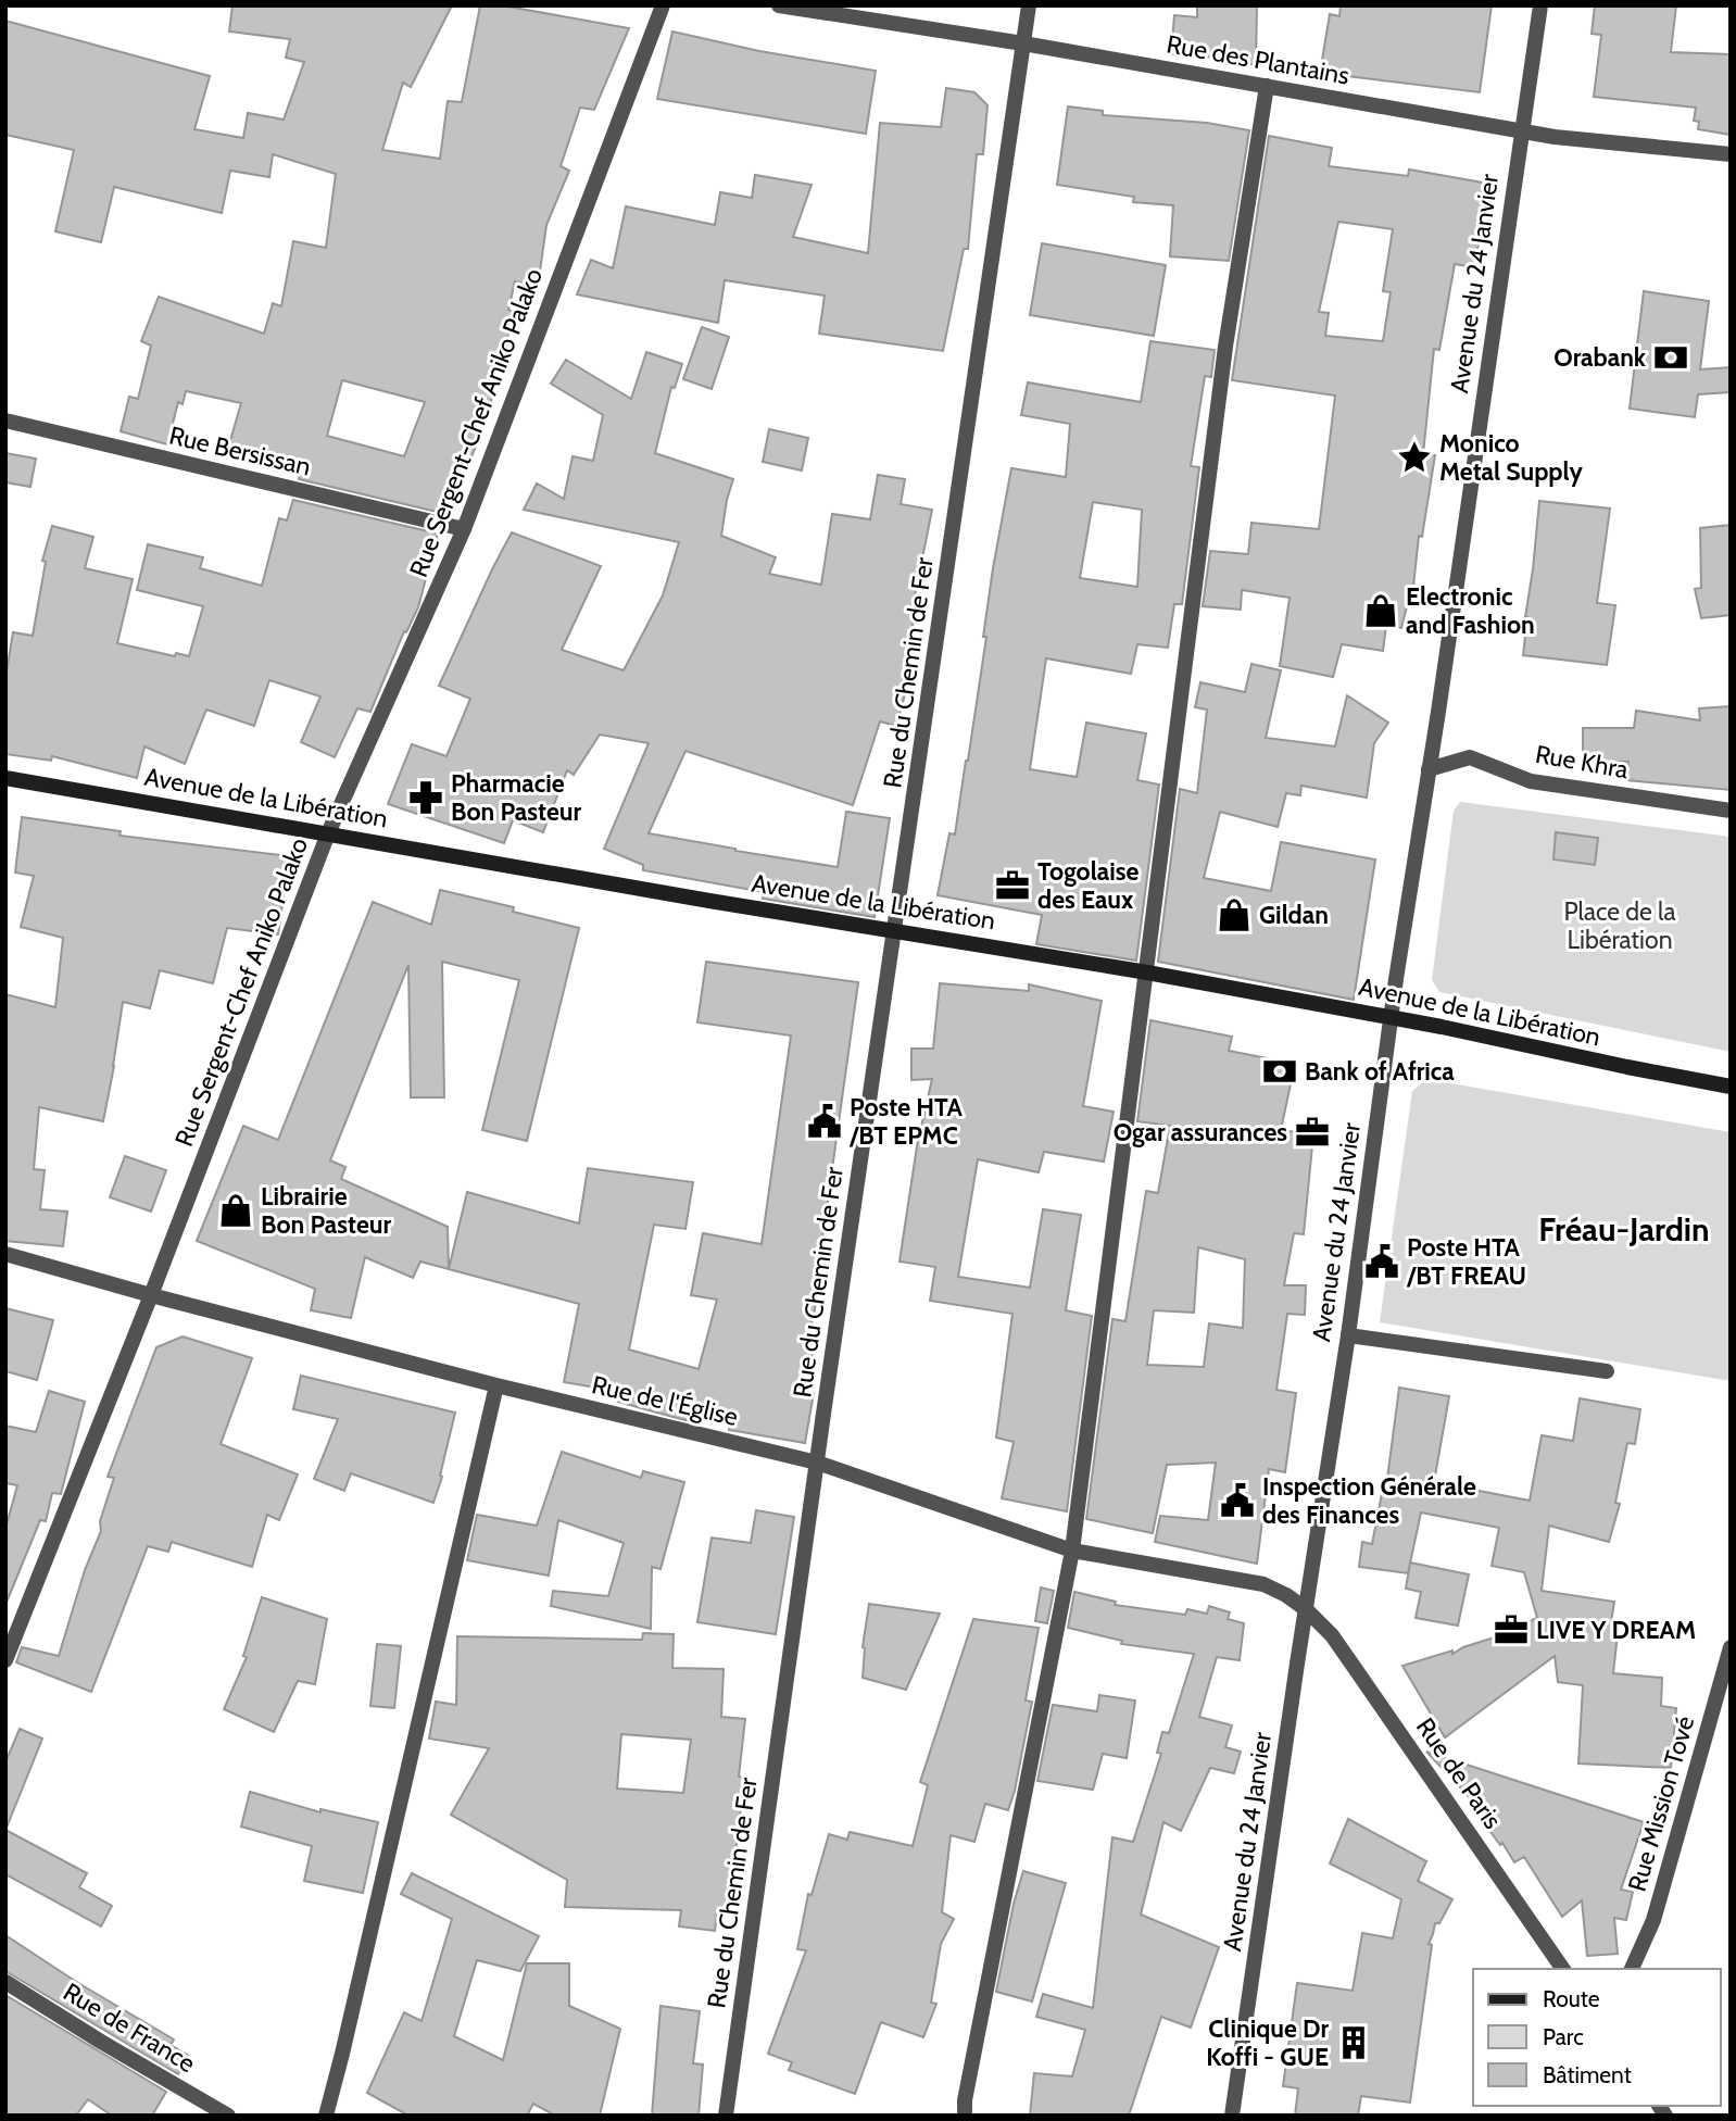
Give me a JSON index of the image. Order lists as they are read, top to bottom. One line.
{"streets":{"main road":["Avenue de la Libération"],"street":["Rue des Plantains","Avenue du 24 Janvier","Rue Sergent-Chef Aniko Palako","Rue Bersissan","Rue du Chemin de Fer","Rue Khra","Rue de l'Église","Rue de Paris","Rue Mission Tové","Rue de France"]},"crossings":[["Rue des Plantains","Avenue du 24 Janvier"],["Rue des Plantains","Rue du Chemin de Fer"],["Avenue du 24 Janvier","Rue Khra"],["Avenue du 24 Janvier","Avenue de la Libération"],["Avenue du 24 Janvier","Rue de l'Église"],["Avenue du 24 Janvier","Rue de Paris"],["Rue Sergent-Chef Aniko Palako","Rue Bersissan"],["Rue Sergent-Chef Aniko Palako","Avenue de la Libération"],["Rue Sergent-Chef Aniko Palako","Rue de l'Église"],["Rue du Chemin de Fer","Avenue de la Libération"],["Rue du Chemin de Fer","Rue de l'Église"],["Rue de l'Église","Rue de Paris"]],"districts":["Fréau-Jardin"],"parks":["Place de la Libération"],"places":{"bank":["Orabank","Bank of Africa"],"place":["Monico Metal Supply"],"shop":["Electronic and Fashion","Gildan","Librairie Bon Pasteur"],"pharmacy":["Pharmacie Bon Pasteur"],"office":["Togolaise des Eaux","Ogar assurances","LIVE Y DREAM"],"public building":["Poste HTA /BT EPMC","Poste HTA /BT FREAU","Inspection Générale des Finances"],"building":["Clinique Dr Koffi - GUE"]},"legend":["Route","Parc","Bâtiment"]}
